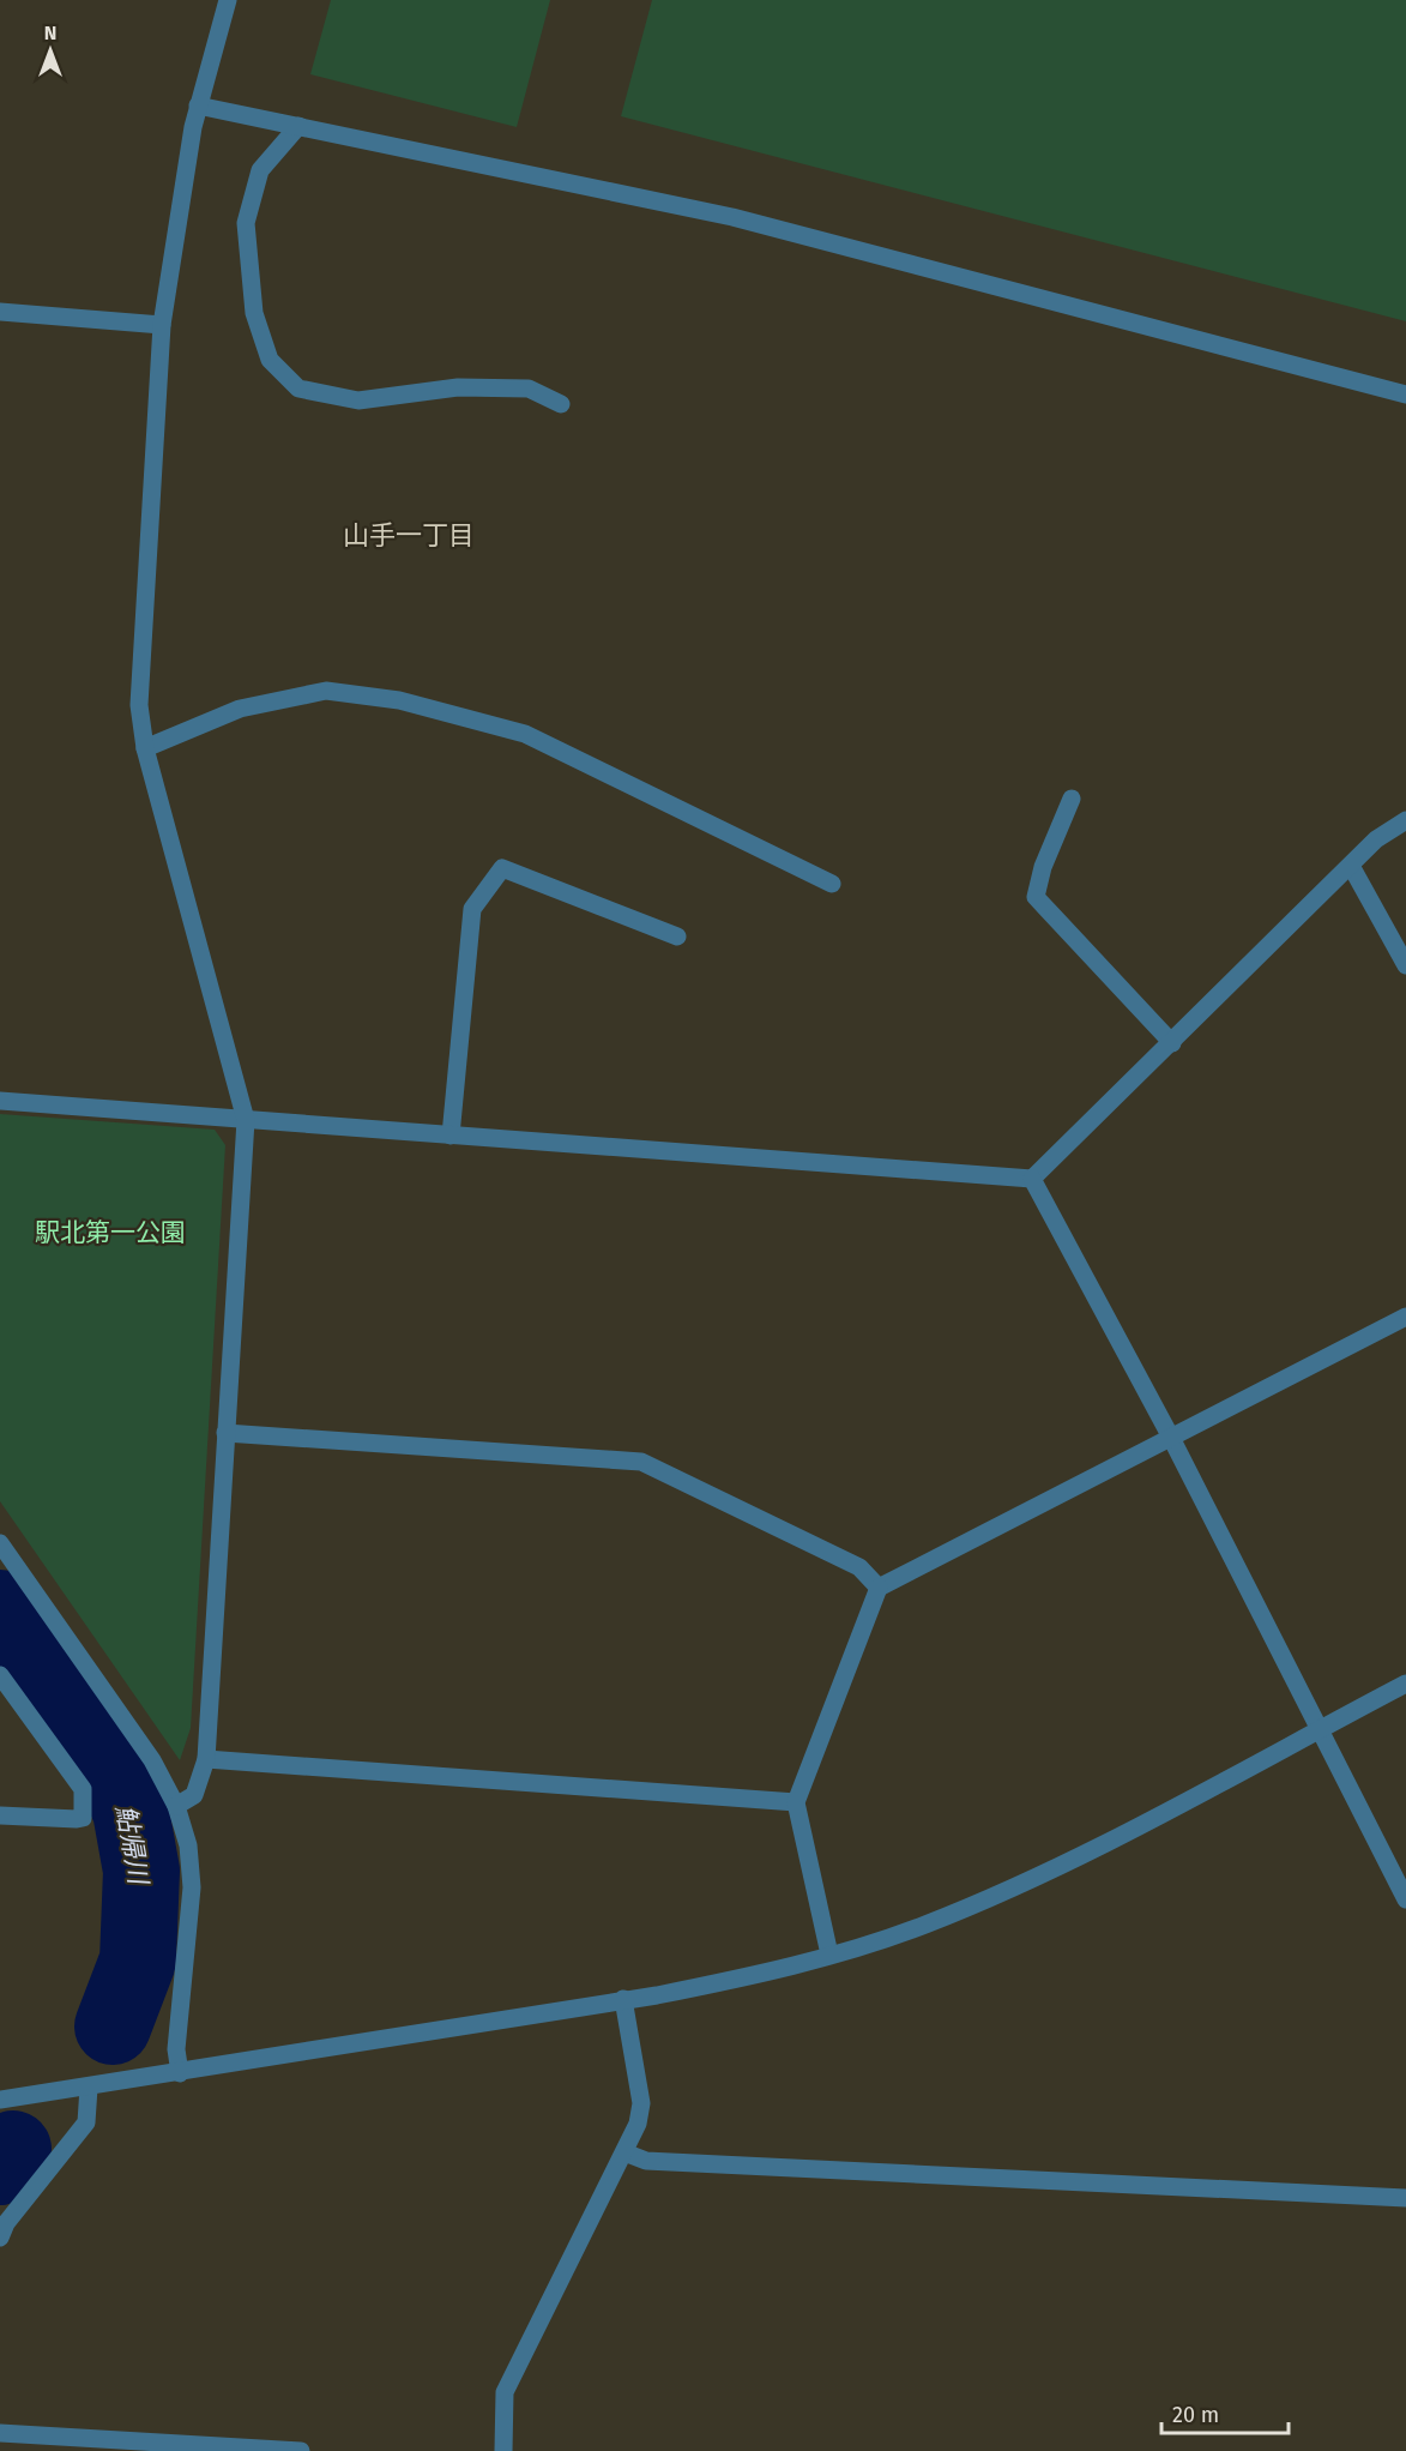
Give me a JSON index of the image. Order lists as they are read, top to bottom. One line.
{"districts":["山手一丁目"],"water":["鮎帰川"],"parks":["駅北第一公園"],"scale_bar":"20 m","north":"top"}
